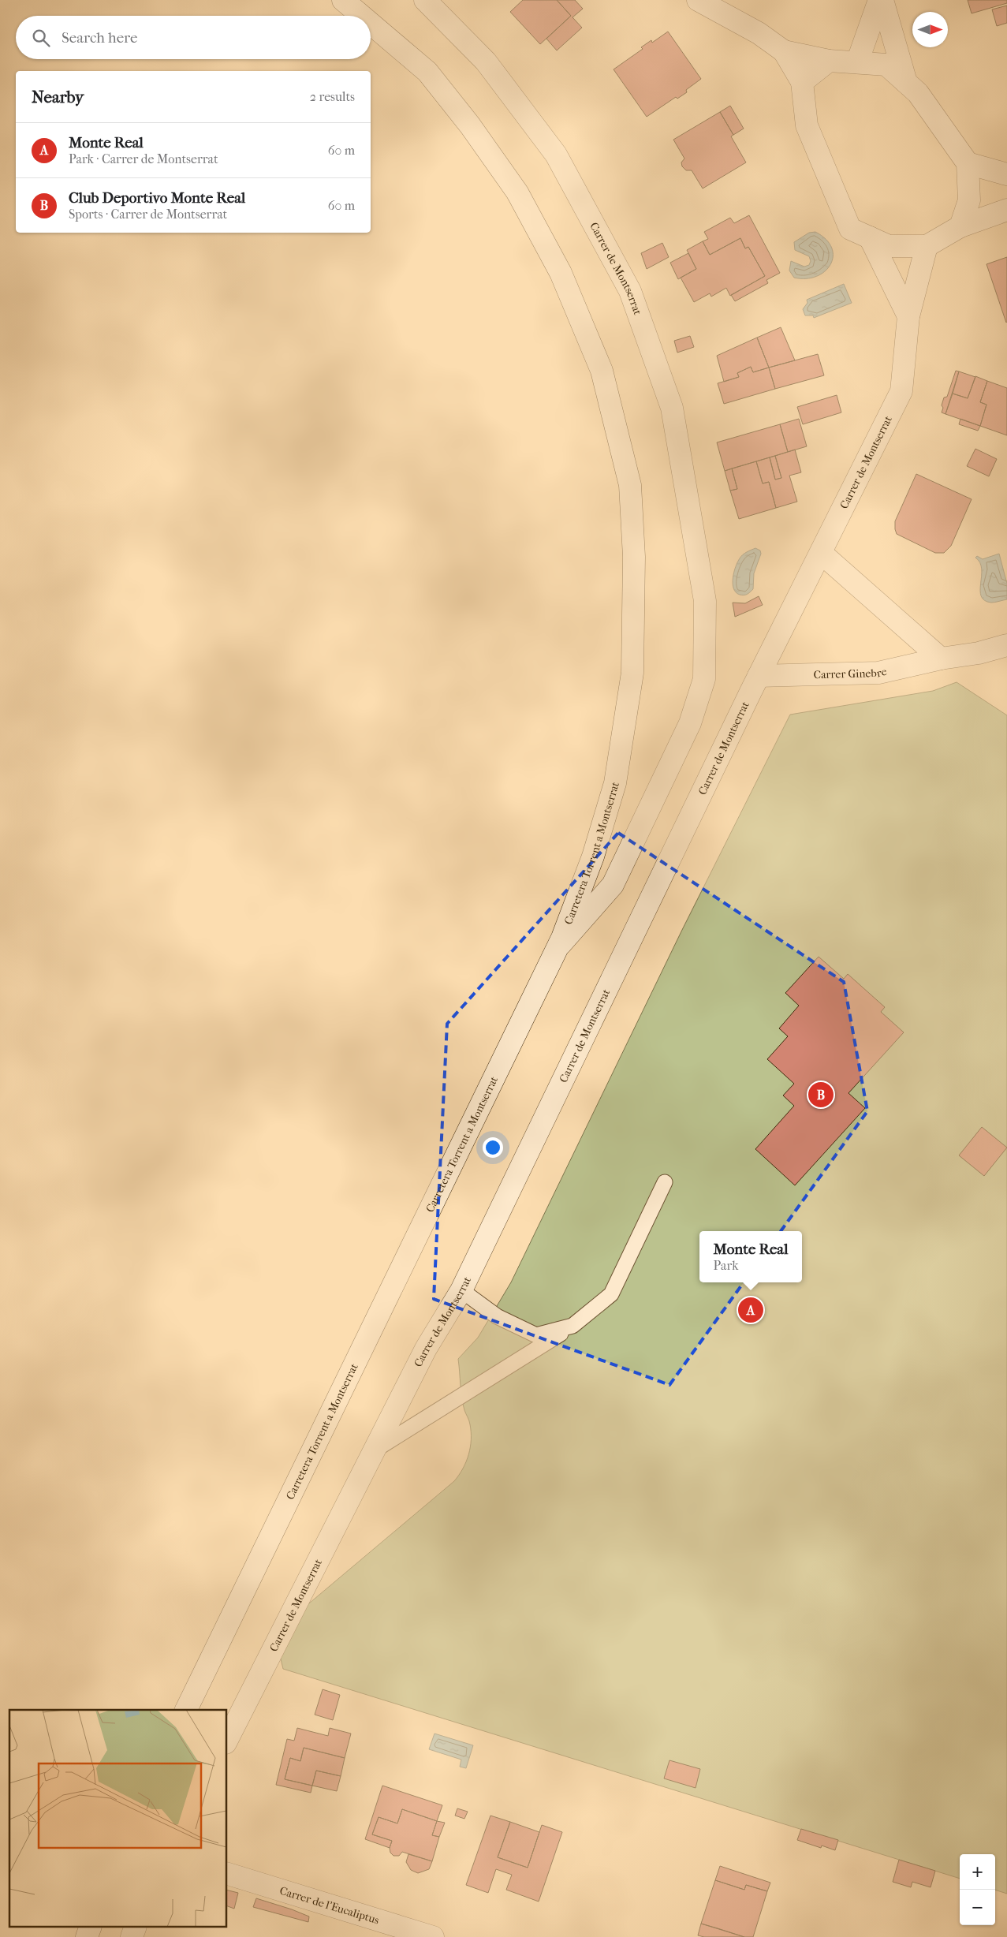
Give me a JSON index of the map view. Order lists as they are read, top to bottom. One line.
{"streets":{"street":["Carrer de Montserrat","Carrer Ginebre","Carretera Torrent a Montserrat","Carrer de l'Eucaliptus"]},"crossings":[["Carrer de Montserrat","Carrer Ginebre"],["Carrer de Montserrat","Carretera Torrent a Montserrat"]],"north":"right","page":{"search":"Search here","heading":["Nearby","2 results"],"list":[{"mark":"A","name":"Monte Real","note":"Park · Carrer de Montserrat","value":"60 m"},{"mark":"B","name":"Club Deportivo Monte Real","note":"Sports · Carrer de Montserrat","value":"60 m"}],"pins":["B","A"],"popup":["Monte Real","Park"],"map_buttons":["+","−"]}}
